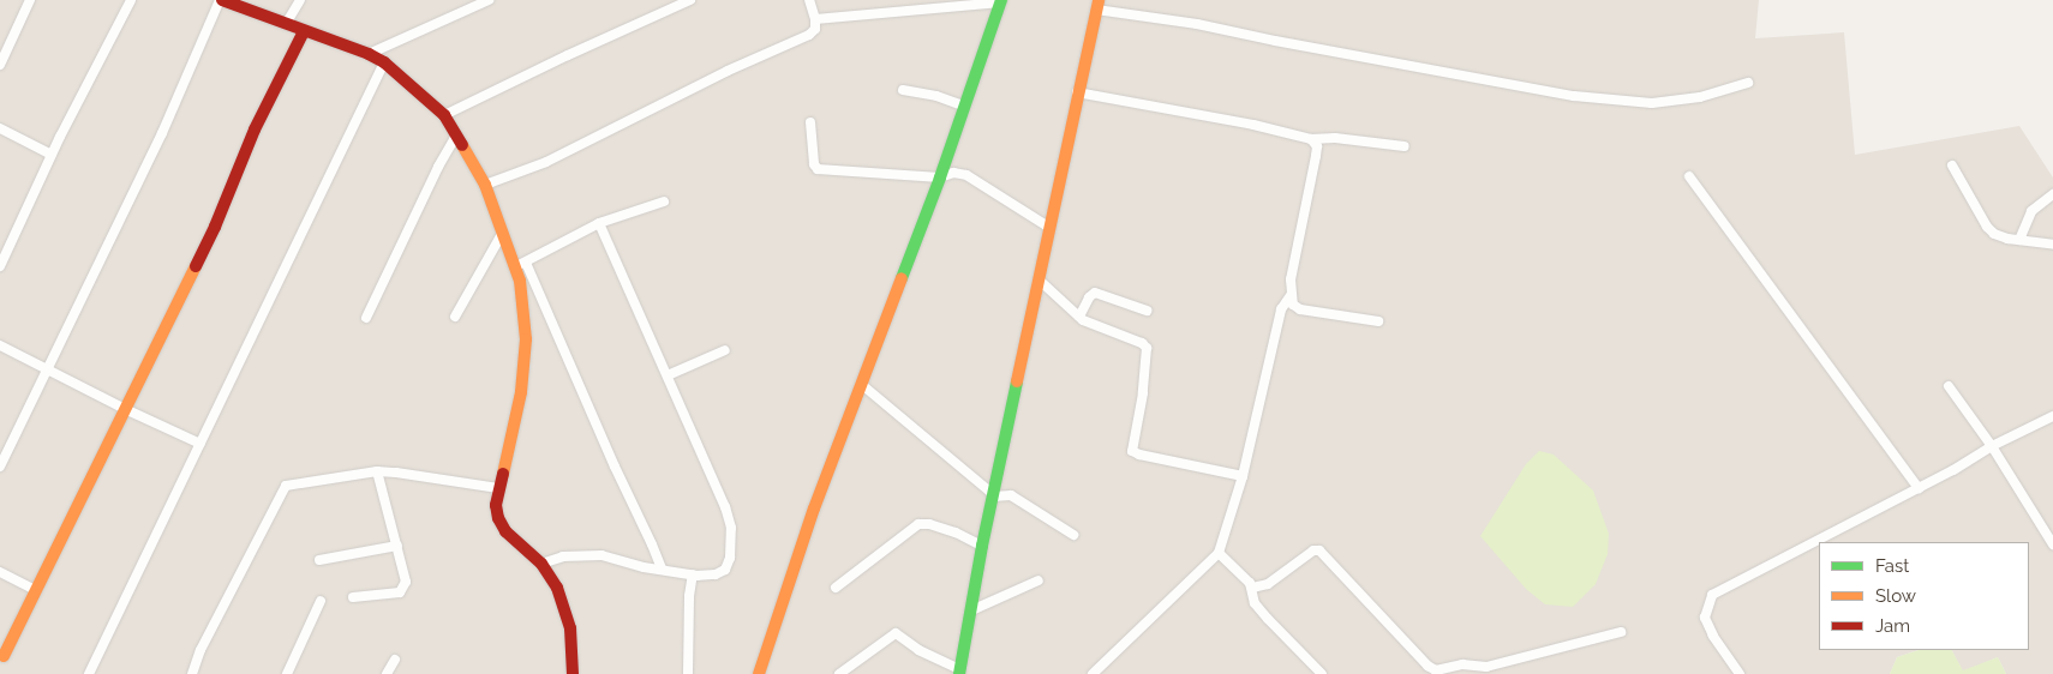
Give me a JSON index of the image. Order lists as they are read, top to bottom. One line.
{"legend":["Fast","Slow","Jam"]}
